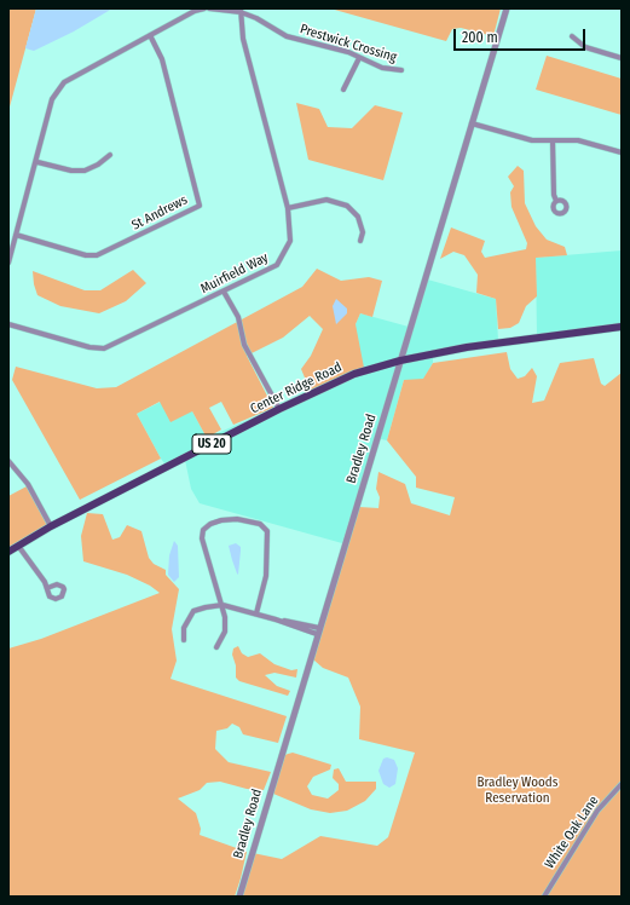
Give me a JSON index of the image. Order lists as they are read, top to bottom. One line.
{"streets":{"main road":["Center Ridge Road","US 20"],"street":["Prestwick Crossing","St Andrews","Muirfield Way","Bradley Road","White Oak Lane"]},"crossings":[["Prestwick Crossing","Muirfield Way"],["Center Ridge Road","Bradley Road"]],"parks":["Bradley Woods Reservation"],"scale_bar":"200 m"}
